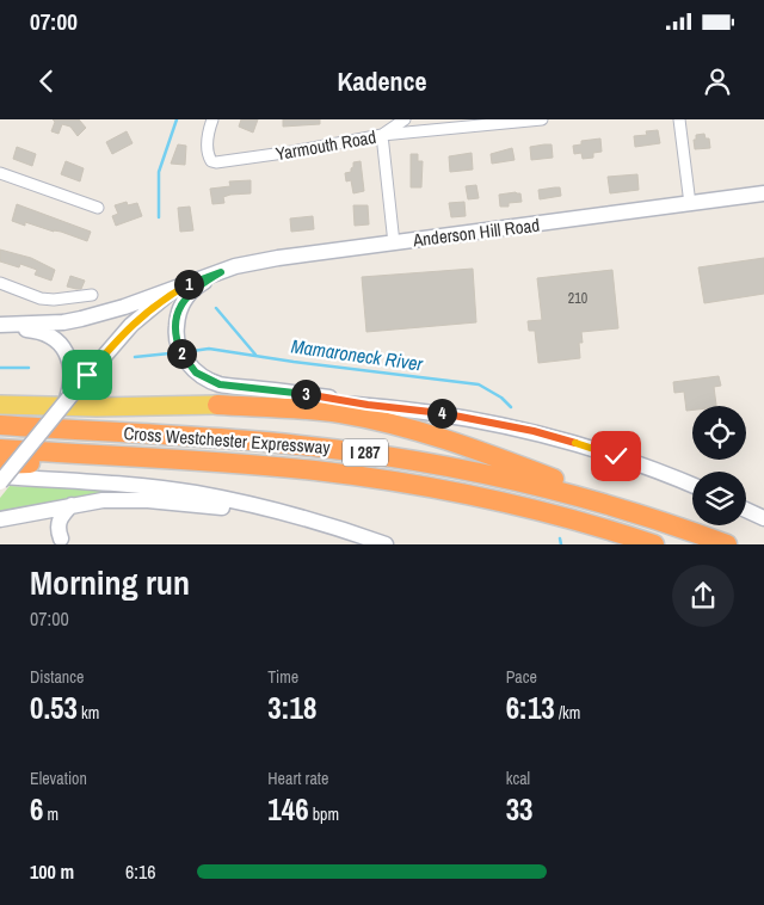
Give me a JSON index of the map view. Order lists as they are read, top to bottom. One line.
{"streets":{"highway":["Cross Westchester Expressway","I 287"],"main road":["Anderson Hill Road"],"street":["Yarmouth Road"]},"water":["Mamaroneck River"],"house_numbers":["210"],"page":{"status":"07:00","header":"Kadence","pins":["1","2","3","4"],"heading":["Morning run","07:00"],"stats":[["Distance","0.53 km"],["Time","3:18"],["Pace","6:13 /km"],["Elevation","6 m"],["Heart rate","146 bpm"],["kcal","33"]],"list":[{"name":"100 m","note":"6:16"}]}}
